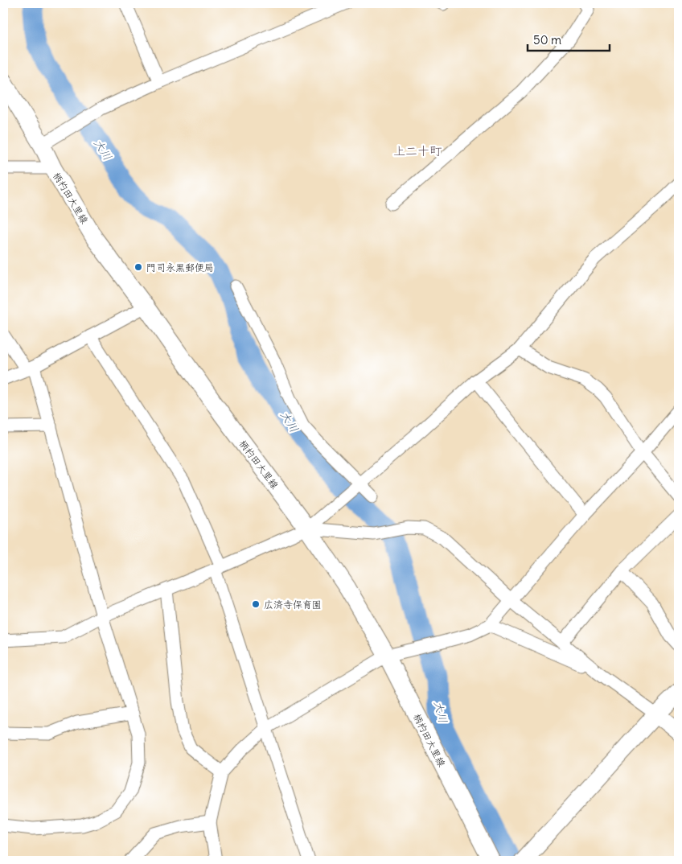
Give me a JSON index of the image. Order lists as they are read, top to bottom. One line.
{"streets":{"main road":["柄杓田大里線"]},"districts":["上二十町"],"water":["大川"],"places":["門司永黒郵便局","広済寺保育園"],"scale_bar":"50 m"}
